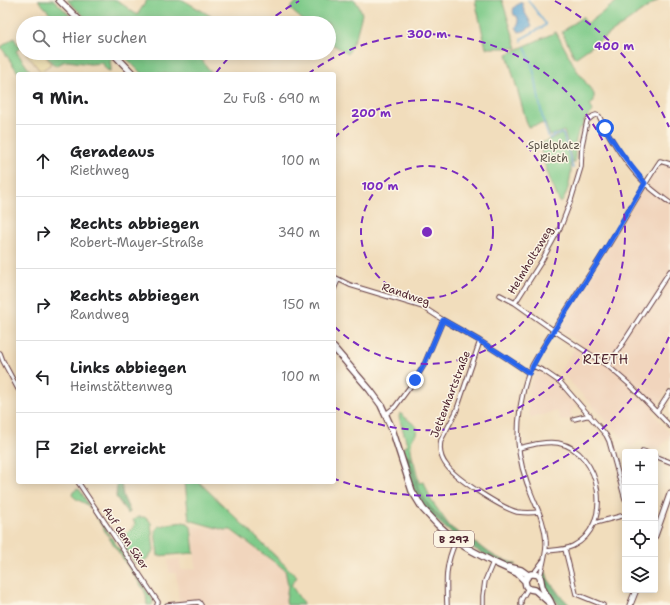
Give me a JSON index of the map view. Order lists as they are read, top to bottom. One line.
{"streets":{"main road":["B 297"],"street":["Helmholtzweg","Randweg","Jettenhartstraße","Auf dem Säer"]},"crossings":[["Randweg","Jettenhartstraße"]],"districts":["RIETH"],"parks":["Spielplatz Rieth"],"page":{"search":"Hier suchen","heading":["9 Min.","Zu Fuß · 690 m"],"list":[["Geradeaus","Riethweg","100 m"],["Rechts abbiegen","Robert-Mayer-Straße","340 m"],["Rechts abbiegen","Randweg","150 m"],["Links abbiegen","Heimstättenweg","100 m"],"Ziel erreicht"],"map_buttons":["+","−"]},"rings":["300 m","400 m","200 m","100 m"]}
